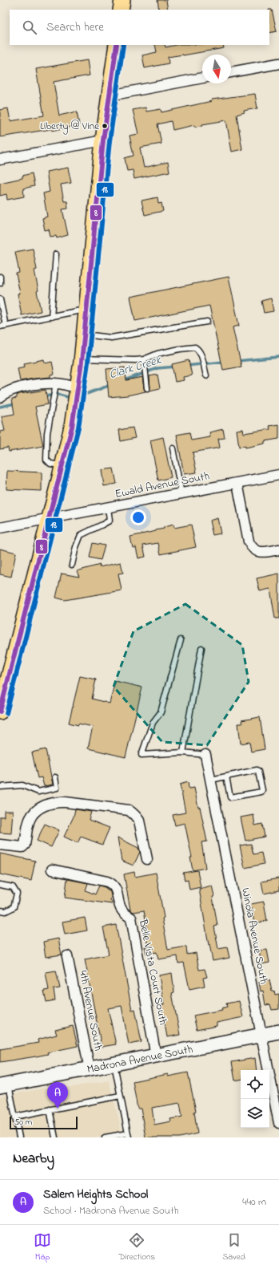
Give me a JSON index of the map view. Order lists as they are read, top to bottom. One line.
{"streets":{"main road":["Madrona Avenue South"],"street":["Ewald Avenue South","Winola Avenue South","Belle Vista Court South","4th Avenue South"]},"crossings":[["Winola Avenue South","Madrona Avenue South"],["Belle Vista Court South","Madrona Avenue South"],["4th Avenue South","Madrona Avenue South"]],"water":["Clark Creek"],"places":["Liberty @ Vine"],"lines":["transit line 8","transit line 18"],"scale_bar":"50 m","north":"bottom","page":{"search":"Search here","pins":"A","scale":"50 m","heading":"Nearby","list":[{"mark":"A","name":"Salem Heights School","note":"School · Madrona Avenue South","value":"440 m"}],"nav":["Map","Directions","Saved"]}}
